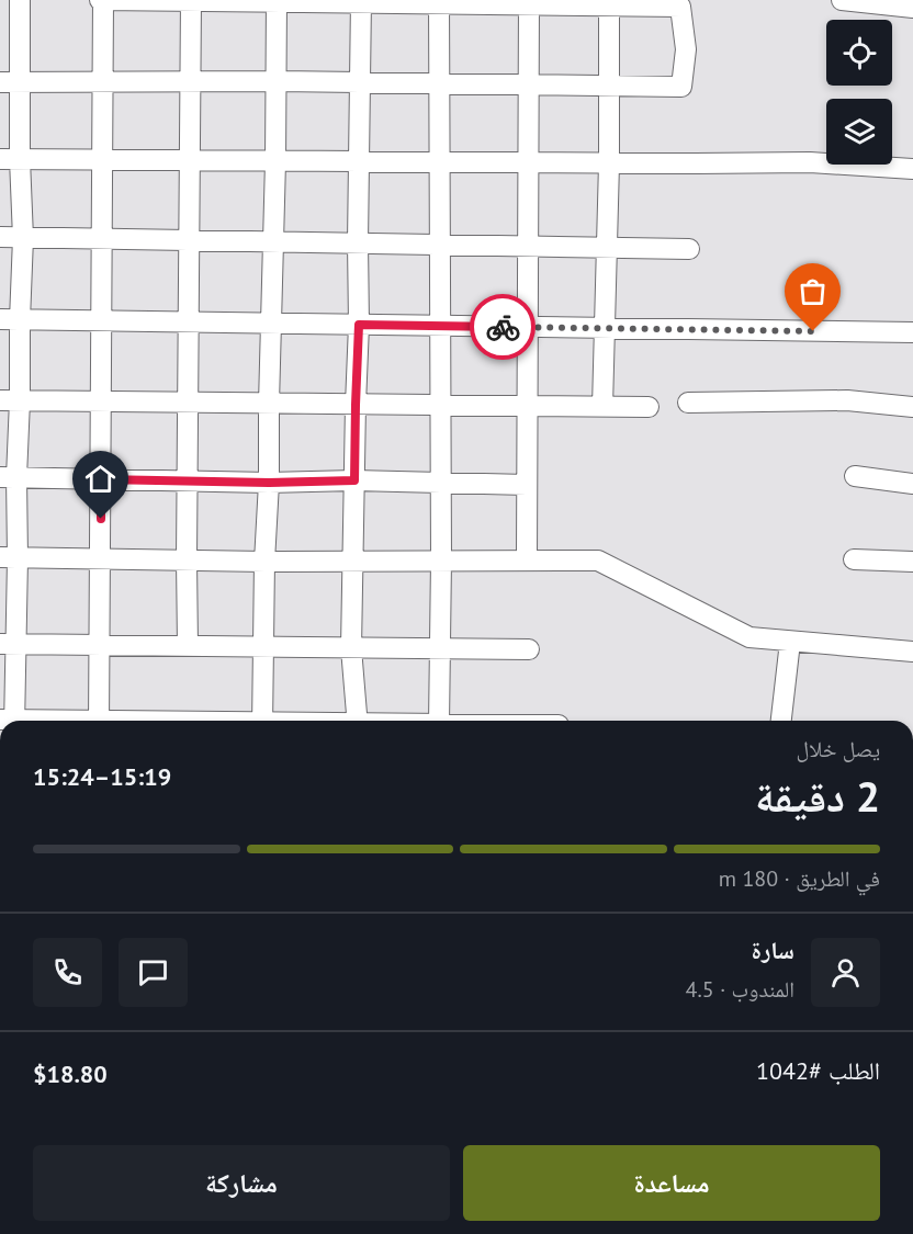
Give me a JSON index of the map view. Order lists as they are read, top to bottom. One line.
{"page":{"heading":["2 دقيقة","يصل خلال","15:19–15:24"],"panel":["سارة","المندوب · 4.5","الطلب #1042","$18.80"],"bar":"في الطريق · 180 m","buttons":["مساعدة","مشاركة"]}}
